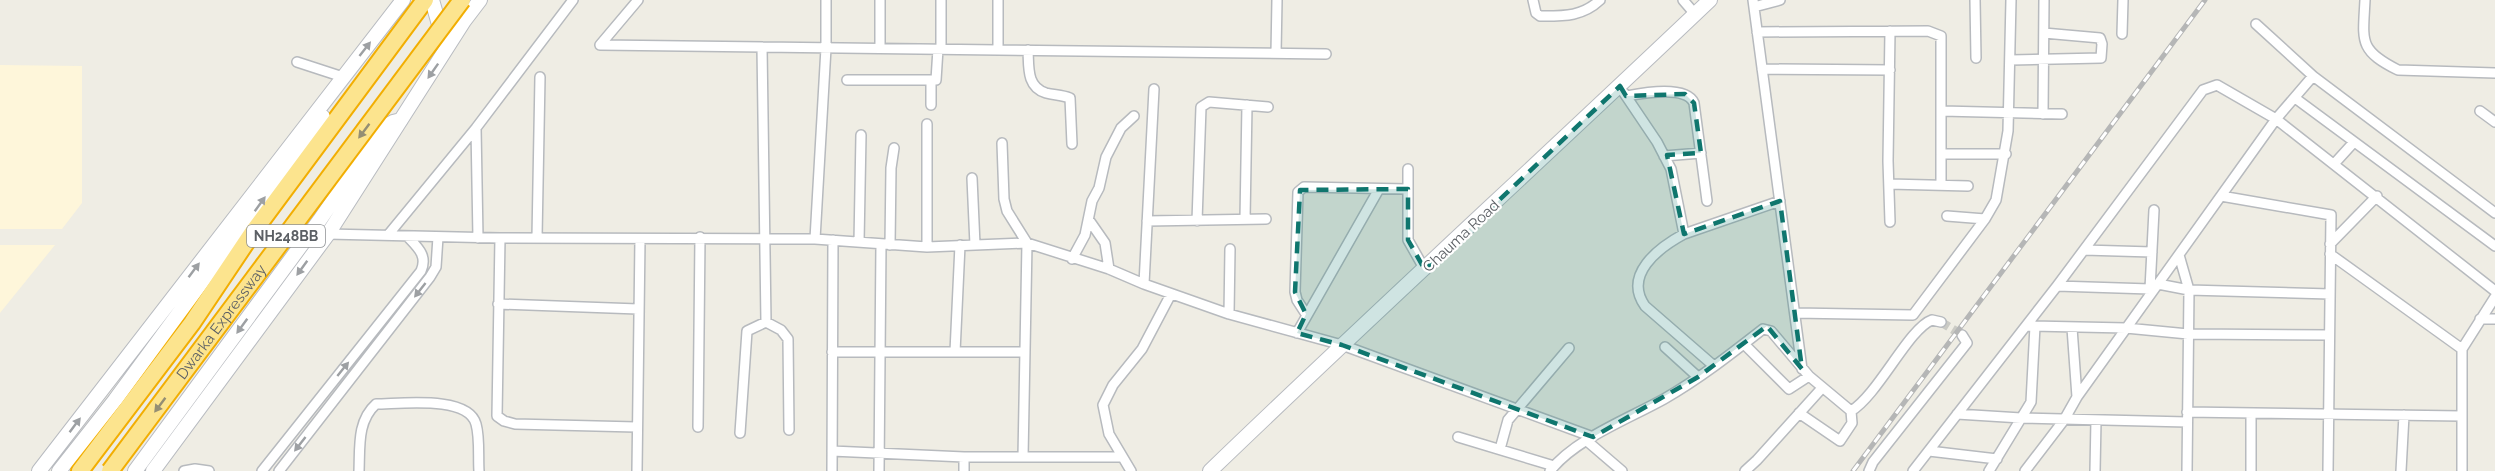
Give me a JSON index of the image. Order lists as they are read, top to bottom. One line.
{"streets":{"highway":["NH248BB","Dwarka Expressway"],"street":["Chauma Road"]}}
